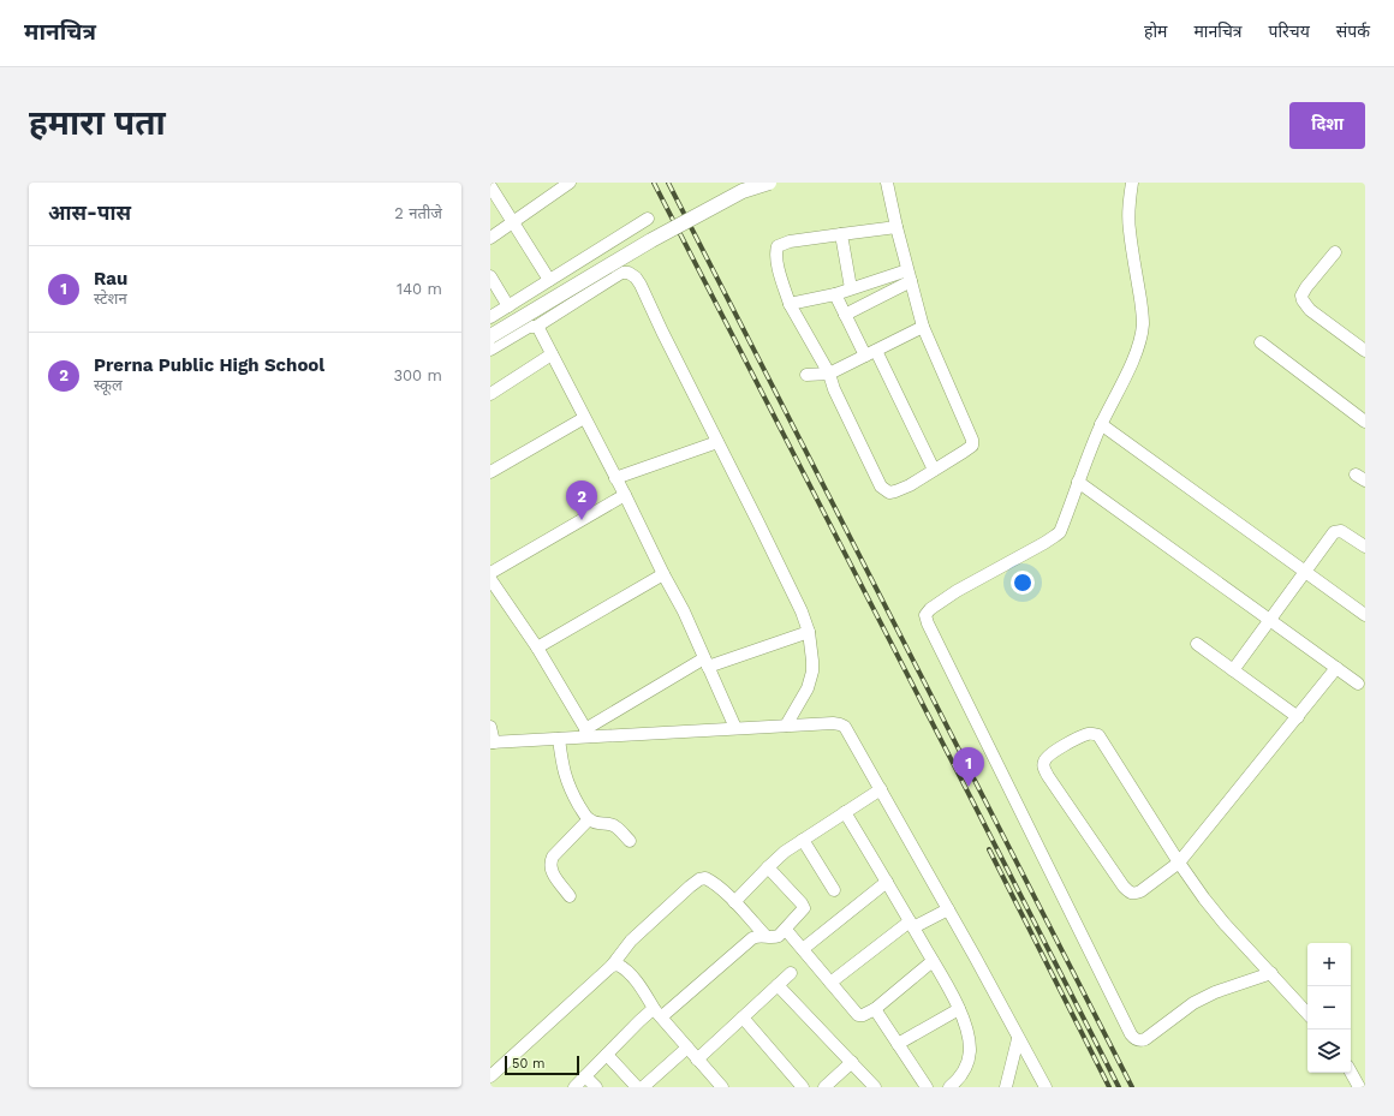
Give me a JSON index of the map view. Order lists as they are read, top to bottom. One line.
{"scale_bar":"50 m","page":{"header":"मानचित्र","nav":["होम","मानचित्र","परिचय","संपर्क"],"buttons":"दिशा","title":"हमारा पता","heading":["आस-पास","2 नतीजे"],"list":[{"mark":"1","name":"Rau","note":"स्टेशन","value":"140 m"},{"mark":"2","name":"Prerna Public High School","note":"स्कूल","value":"300 m"}],"pins":["2","1"],"map_buttons":["+","−"],"scale":"50 m"}}
